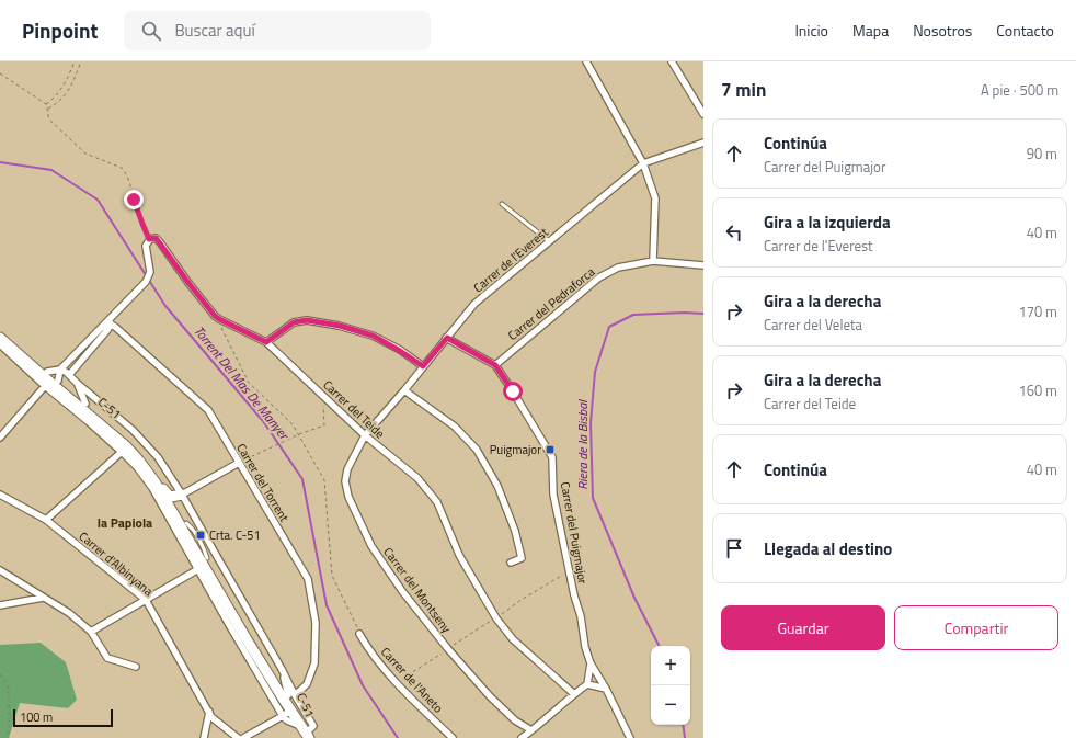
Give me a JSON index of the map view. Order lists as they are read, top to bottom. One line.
{"streets":{"main road":["C-51"],"street":["Carrer de l'Everest","Carrer del Pedraforca","Carrer del Teide","Carrer del Torrent","Carrer del Puigmajor","Carrer d'Albinyana","Carrer del Montseny","Carrer de l'Aneto"]},"crossings":[["Carrer de l'Everest","Carrer del Teide"],["Carrer de l'Everest","Carrer del Puigmajor"],["Carrer de l'Everest","Carrer del Montseny"],["Carrer del Pedraforca","Carrer del Puigmajor"],["C-51","Carrer del Torrent"],["Carrer del Teide","Carrer del Montseny"]],"districts":["la Papiola"],"water":["Torrent Del Mas De Manyer","Riera de la Bisbal"],"places":{"transit":["Puigmajor","Crta. C-51"]},"scale_bar":"100 m","page":{"header":"Pinpoint","search":"Buscar aquí","nav":["Inicio","Mapa","Nosotros","Contacto"],"heading":["7 min","A pie · 500 m"],"list":[["Continúa","Carrer del Puigmajor","90 m"],["Gira a la izquierda","Carrer de l'Everest","40 m"],["Gira a la derecha","Carrer del Veleta","170 m"],["Gira a la derecha","Carrer del Teide","160 m"],["Continúa","40 m"],"Llegada al destino"],"buttons":["Guardar","Compartir"],"map_buttons":["+","−"],"scale":"100 m"}}
